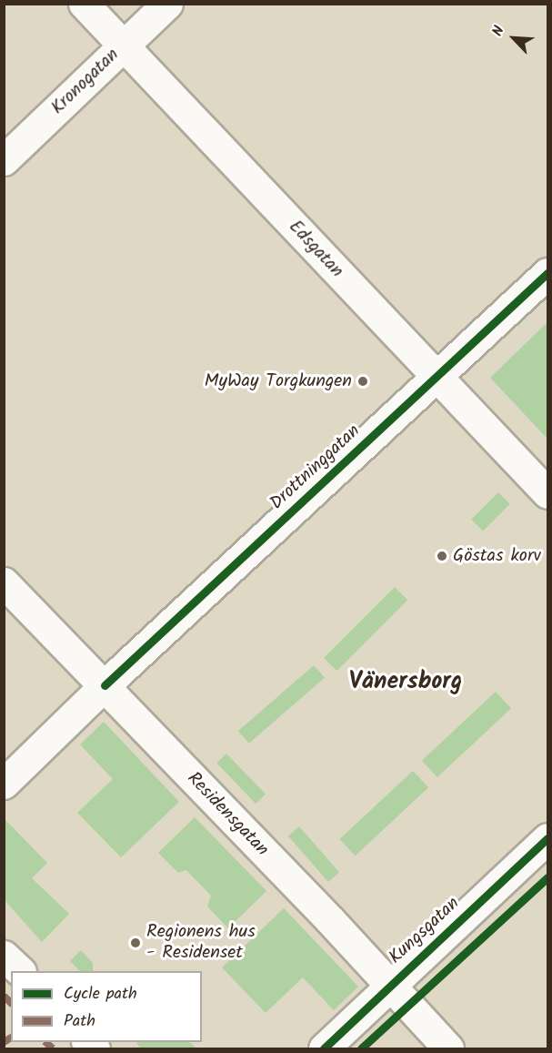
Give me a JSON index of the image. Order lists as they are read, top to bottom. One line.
{"streets":{"street":["Kronogatan","Edsgatan","Drottninggatan","Residensgatan","Kungsgatan"]},"crossings":[["Kronogatan","Edsgatan"],["Edsgatan","Drottninggatan"],["Drottninggatan","Residensgatan"],["Residensgatan","Kungsgatan"]],"districts":["Vänersborg"],"places":["MyWay Torgkungen","Göstas korv","Regionens hus - Residenset"],"legend":["Cycle path","Path"],"north":"top left"}
